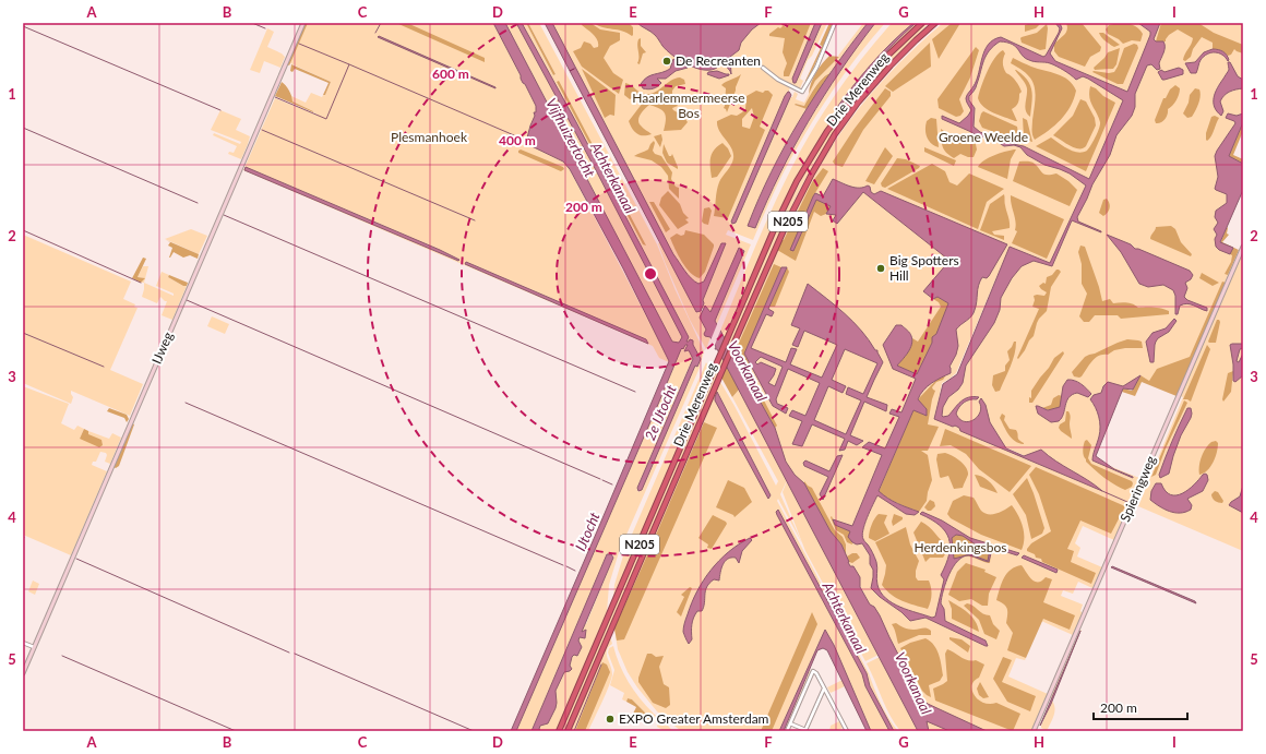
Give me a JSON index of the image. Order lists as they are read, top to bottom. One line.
{"streets":{"highway":["Drie Merenweg","N205"],"street":["IJweg","Spieringweg"]},"water":["Vijfhuizertocht","Achterkanaal","Voorkanaal","2e IJtocht","IJtocht"],"parks":["Haarlemmermeerse Bos","Plesmanhoek","Groene Weelde","Herdenkingsbos"],"places":["De Recreanten","Big Spotters Hill","EXPO Greater Amsterdam"],"scale_bar":"200 m","grid":{"columns":["A","B","C","D","E","F","G","H","I"],"rows":["1","2","3","4","5"]},"rings":["600 m","400 m","200 m"]}
